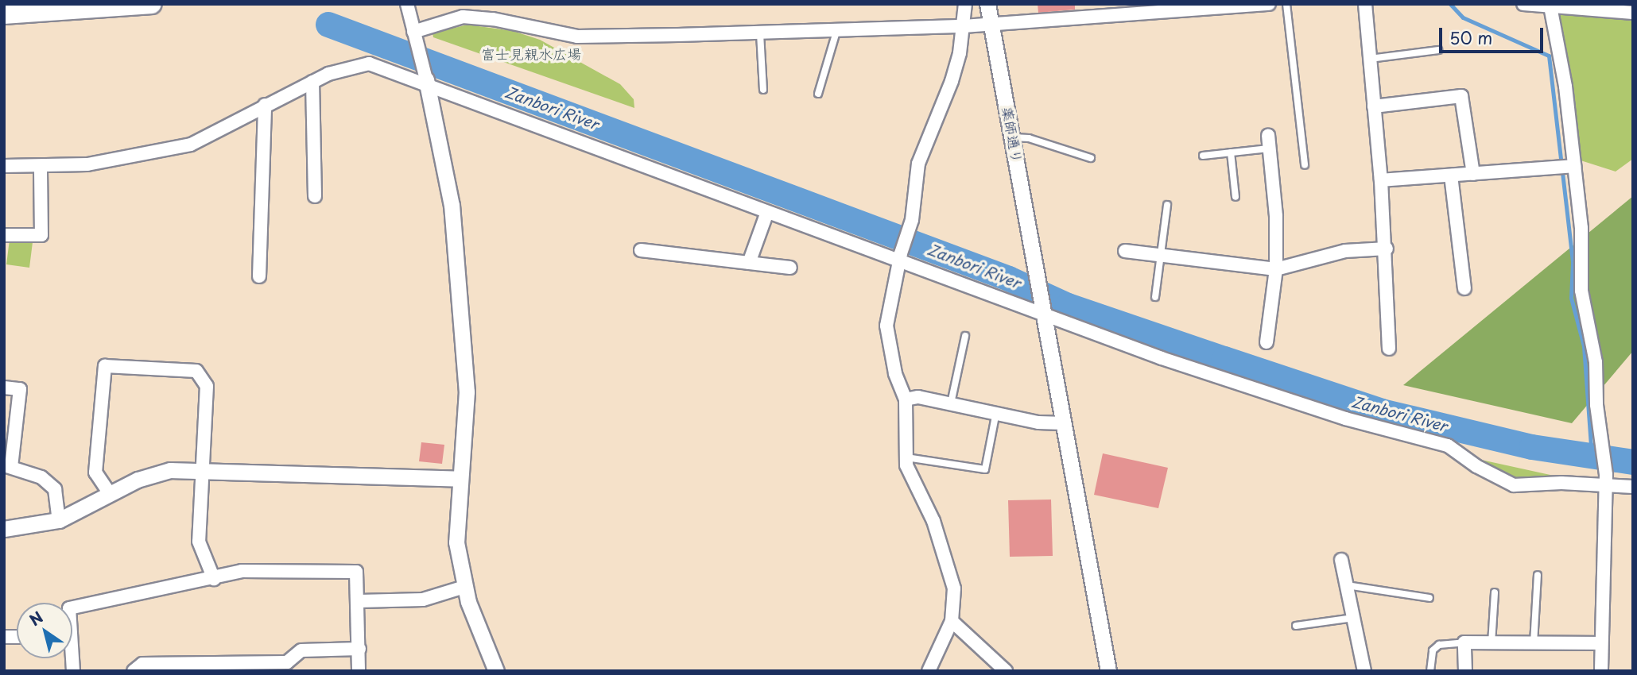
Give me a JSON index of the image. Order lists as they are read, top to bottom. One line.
{"streets":{"street":["薬師通り"]},"water":["Zanbori River"],"parks":["富士見親水広場"],"scale_bar":"50 m","north":"top left"}
